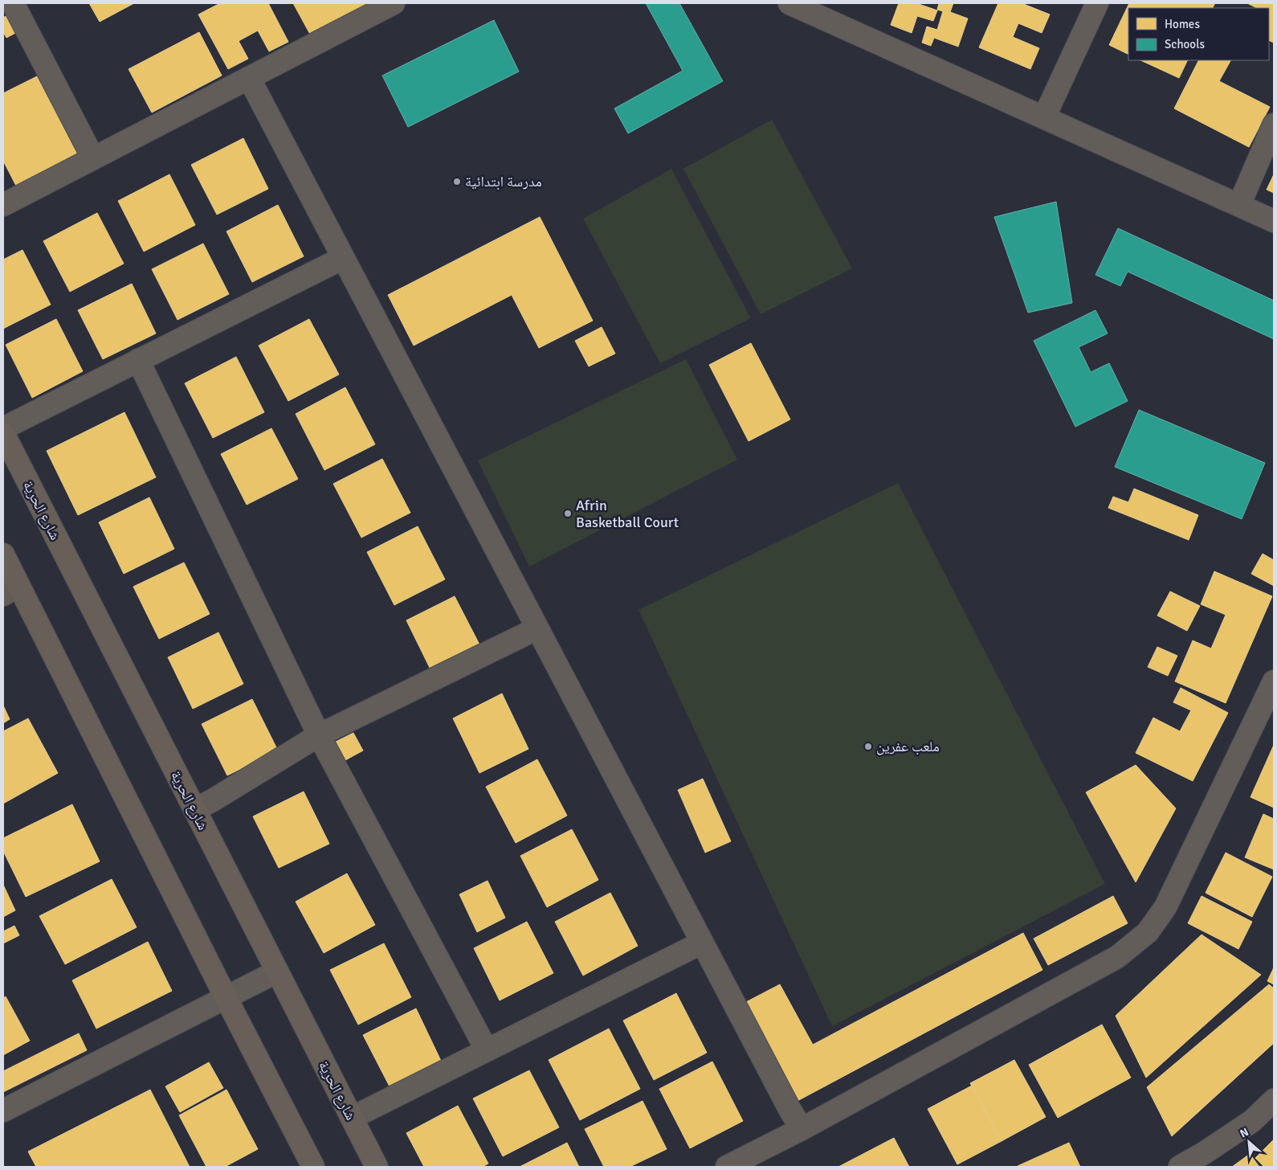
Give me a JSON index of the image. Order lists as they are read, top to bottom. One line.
{"streets":{"main road":["شارع الحرية"]},"places":["مدرسة ابتدائية","Afrin Basketball Court","ملعب عفرين"],"legend":["Homes","Schools"],"north":"top left"}
